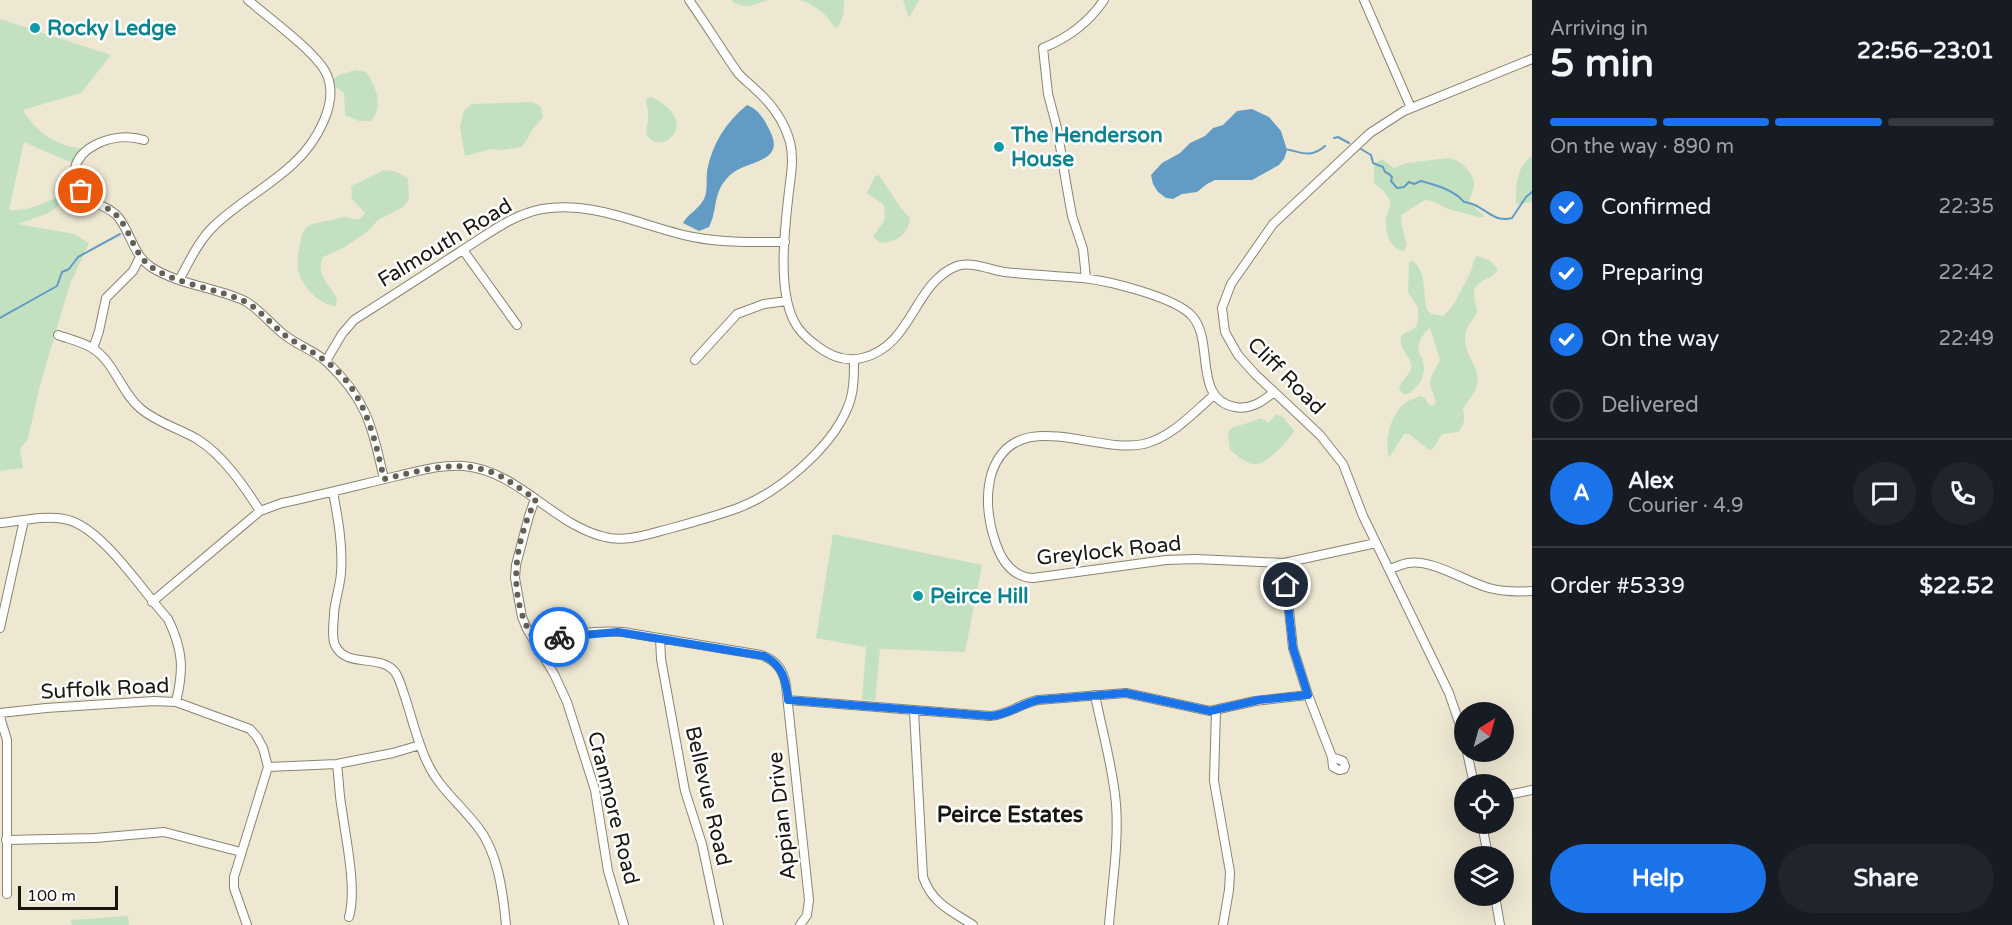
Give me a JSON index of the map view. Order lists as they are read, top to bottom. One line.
{"streets":{"street":["Falmouth Road","Cliff Road","Greylock Road","Suffolk Road","Bellevue Road","Cranmore Road","Appian Drive"]},"crossings":[["Cliff Road","Greylock Road"],["Bellevue Road","Appian Drive"],["Cranmore Road","Appian Drive"]],"districts":["Peirce Estates"],"places":["Rocky Ledge","The Henderson House","Peirce Hill"],"scale_bar":"100 m","north":"top right","page":{"heading":["5 min","Arriving in","22:56–23:01"],"panel":["Alex","Courier · 4.9","Order #5339","$22.52"],"bar":"On the way · 890 m","list":[["Confirmed","22:35"],["Preparing","22:42"],["On the way","22:49"],"Delivered"],"round":"A","buttons":["Help","Share"],"scale":"100 m"}}
